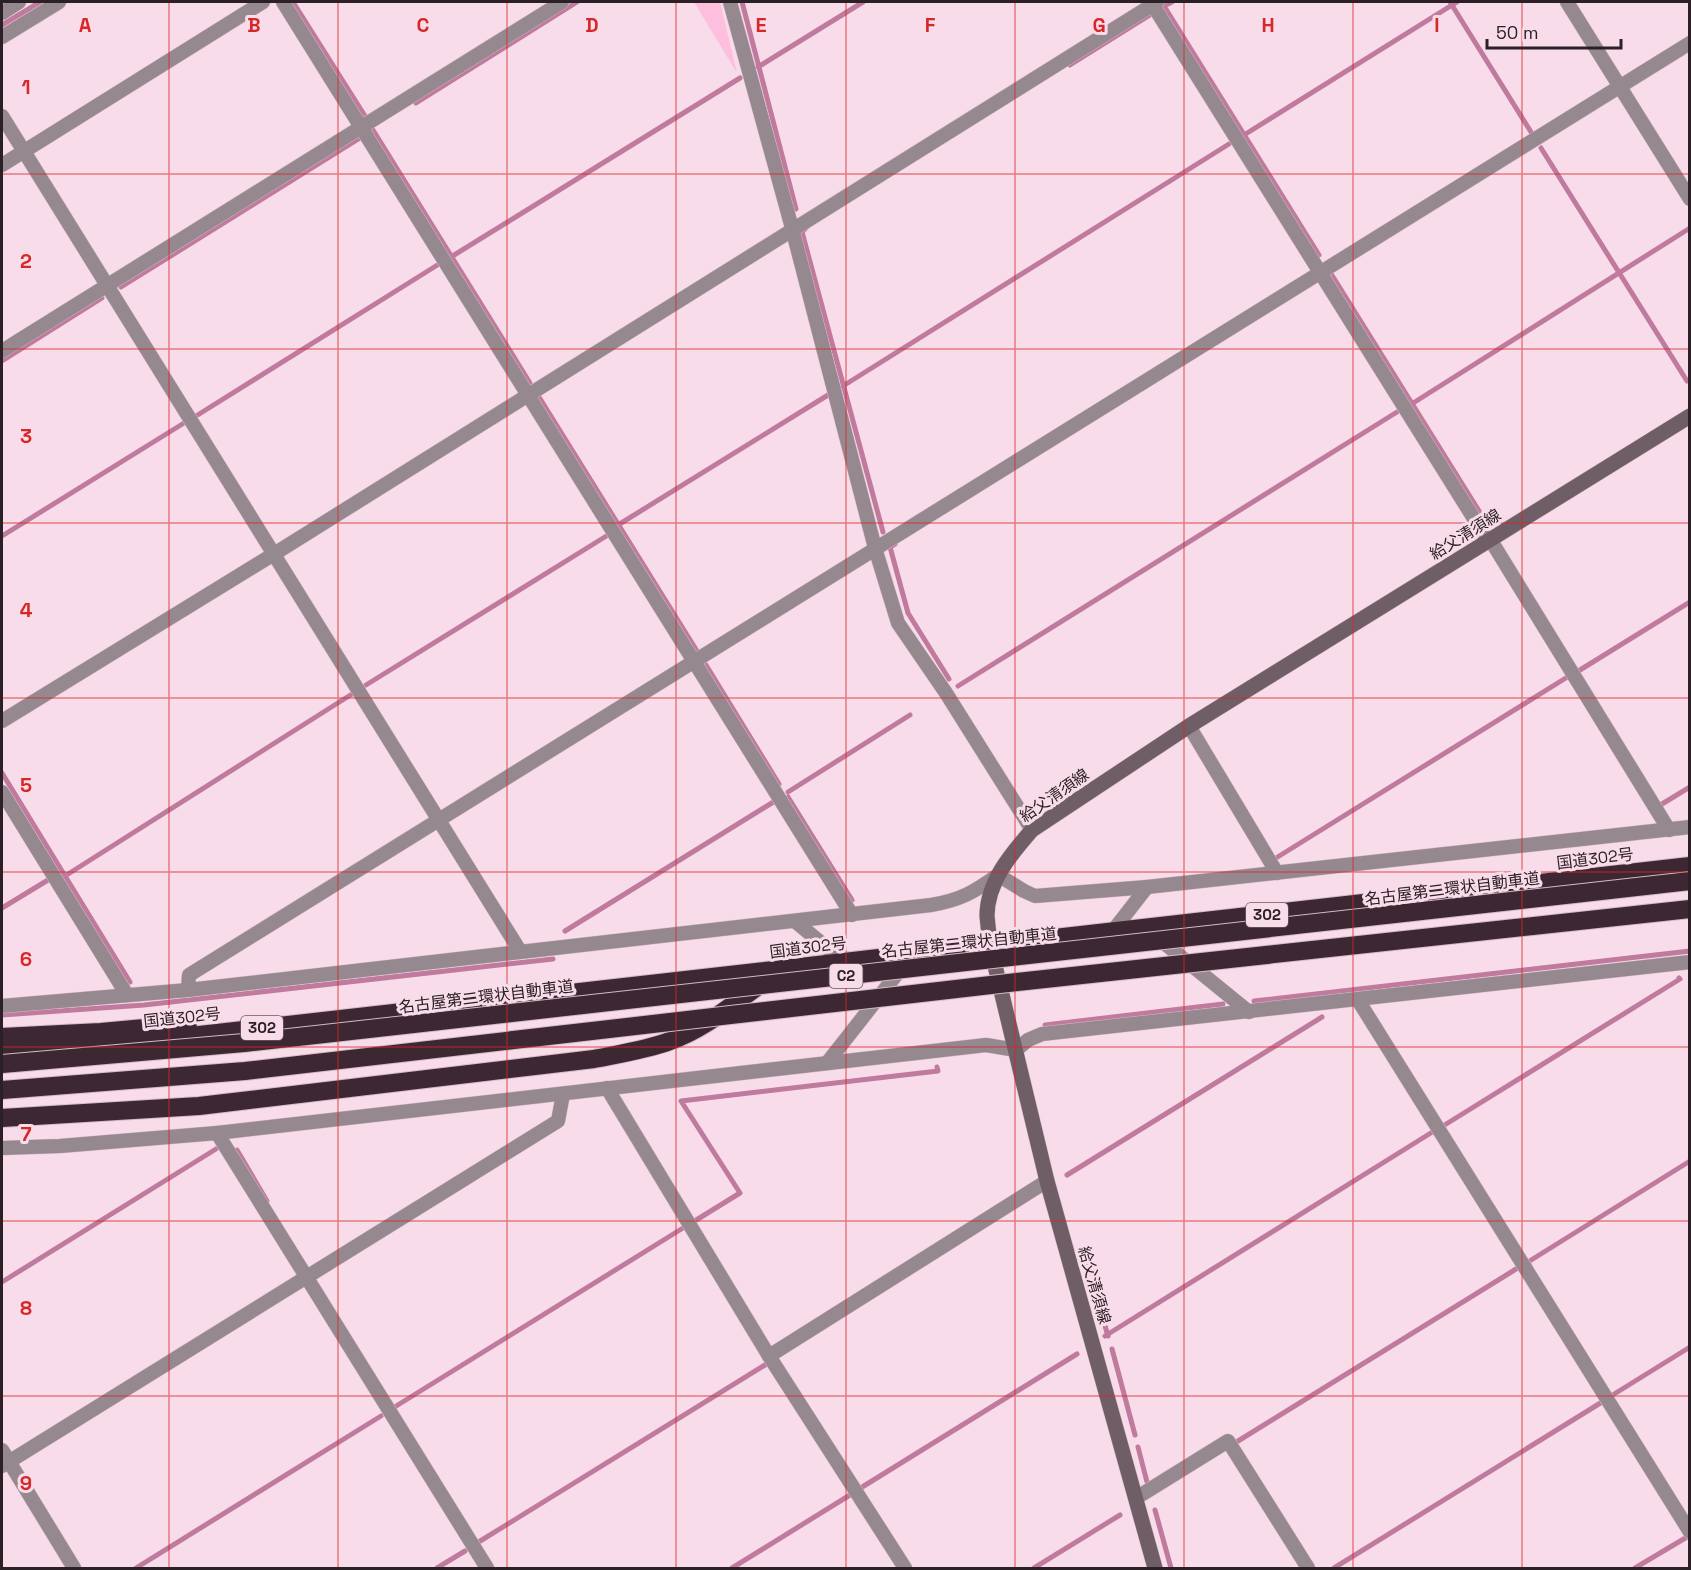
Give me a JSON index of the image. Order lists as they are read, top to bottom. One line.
{"streets":{"highway":["国道302号","名古屋第二環状自動車道","302","C2"],"main road":["給父清須線"]},"crossings":[["給父清須線","国道302号"]],"scale_bar":"50 m","grid":{"columns":["A","B","C","D","E","F","G","H","I"],"rows":["1","2","3","4","5","6","7","8","9"]}}
